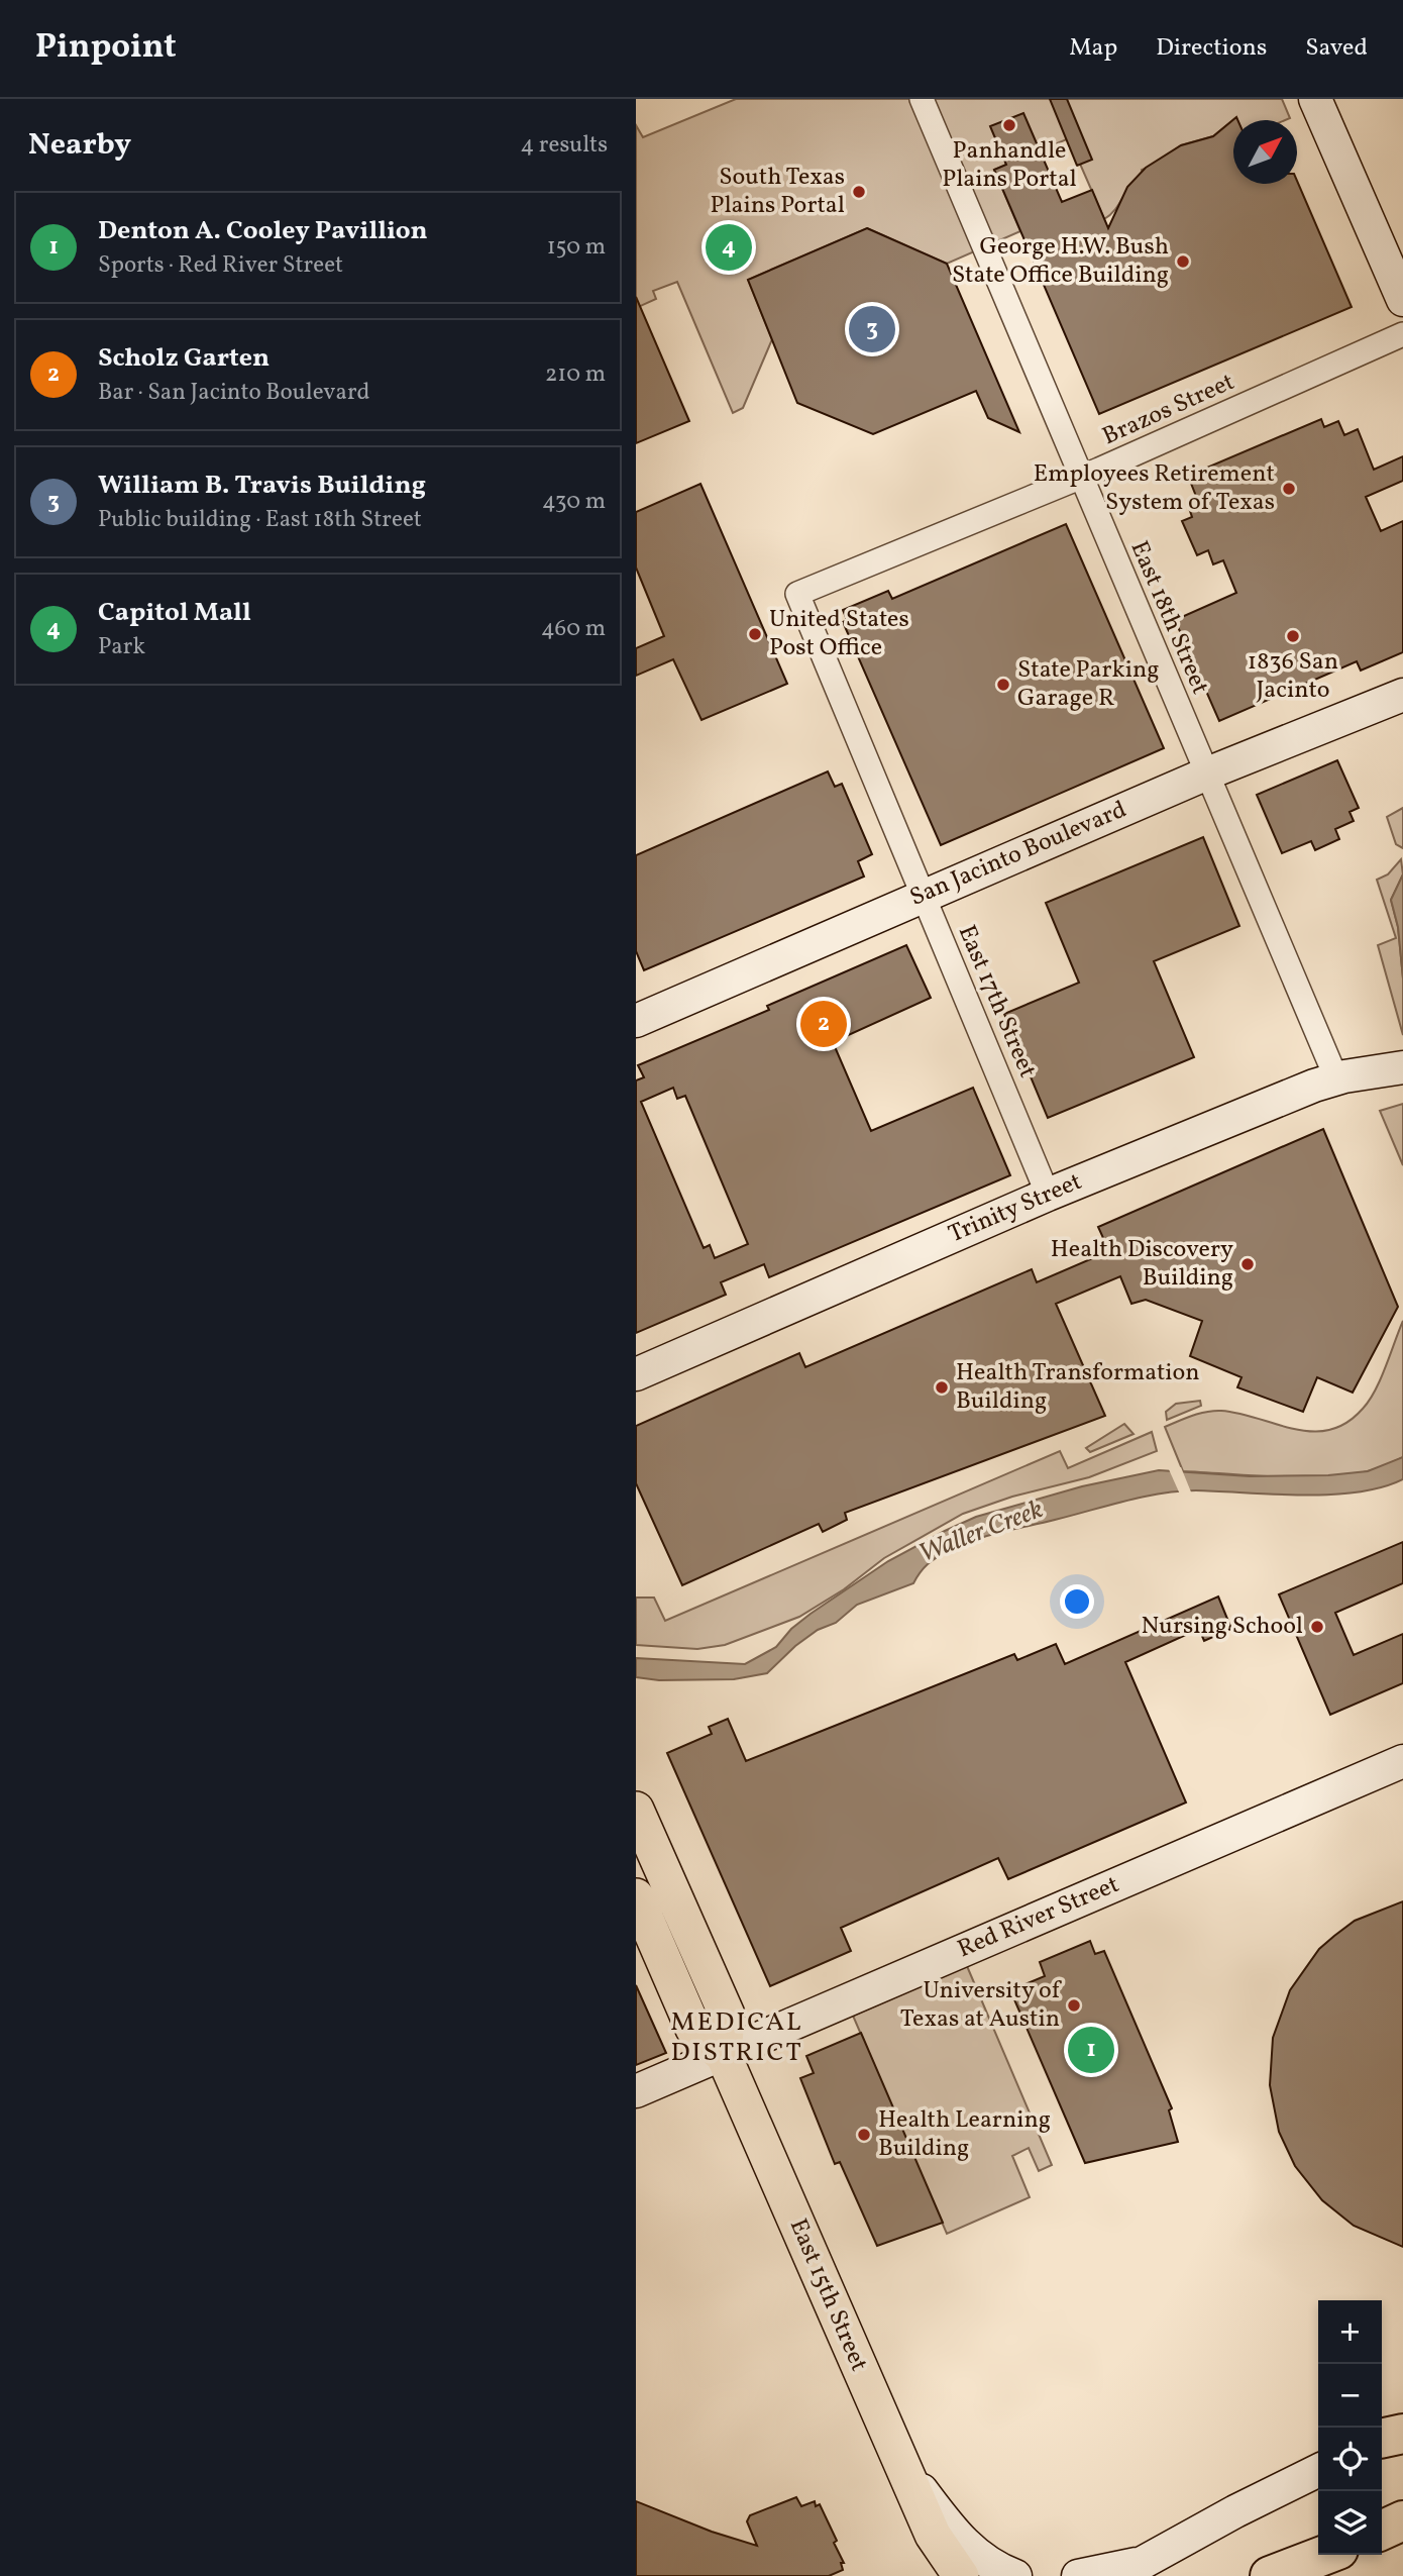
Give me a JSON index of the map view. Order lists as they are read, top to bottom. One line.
{"streets":{"main road":["San Jacinto Boulevard","Trinity Street","Red River Street","East 15th Street"],"street":["Brazos Street","East 18th Street","East 17th Street"]},"crossings":[["Brazos Street","East 18th Street"],["Brazos Street","East 17th Street"],["East 18th Street","San Jacinto Boulevard"],["East 18th Street","Trinity Street"],["San Jacinto Boulevard","East 17th Street"],["East 17th Street","Trinity Street"],["Red River Street","East 15th Street"]],"districts":["MEDICAL DISTRICT"],"water":["Waller Creek"],"places":["Panhandle Plains Portal","South Texas Plains Portal","George H.W. Bush State Office Building","Employees Retirement System of Texas","United States Post Office","1836 San Jacinto","State Parking Garage R","Health Discovery Building","Health Transformation Building","Nursing School","University of Texas at Austin","Health Learning Building"],"north":"top right","page":{"header":"Pinpoint","nav":["Map","Directions","Saved"],"heading":["Nearby","4 results"],"list":[{"mark":"1","name":"Denton A. Cooley Pavillion","note":"Sports · Red River Street","value":"150 m"},{"mark":"2","name":"Scholz Garten","note":"Bar · San Jacinto Boulevard","value":"210 m"},{"mark":"3","name":"William B. Travis Building","note":"Public building · East 18th Street","value":"430 m"},{"mark":"4","name":"Capitol Mall","note":"Park","value":"460 m"}],"pins":["4","3","2","1"],"map_buttons":["+","−"]}}
